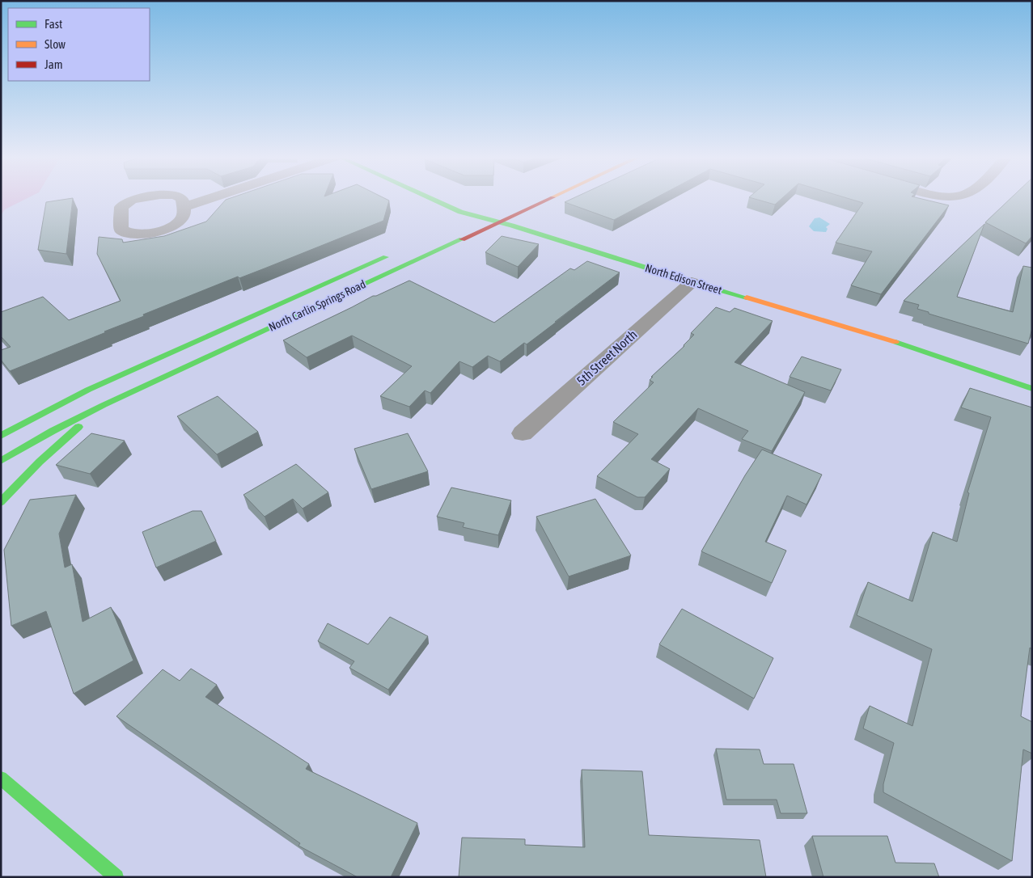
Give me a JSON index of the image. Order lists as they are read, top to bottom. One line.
{"streets":{"main road":["North Edison Street","North Carlin Springs Road"],"street":["5th Street North"]},"crossings":[["North Edison Street","North Carlin Springs Road"],["North Edison Street","5th Street North"]],"legend":["Fast","Slow","Jam"]}
